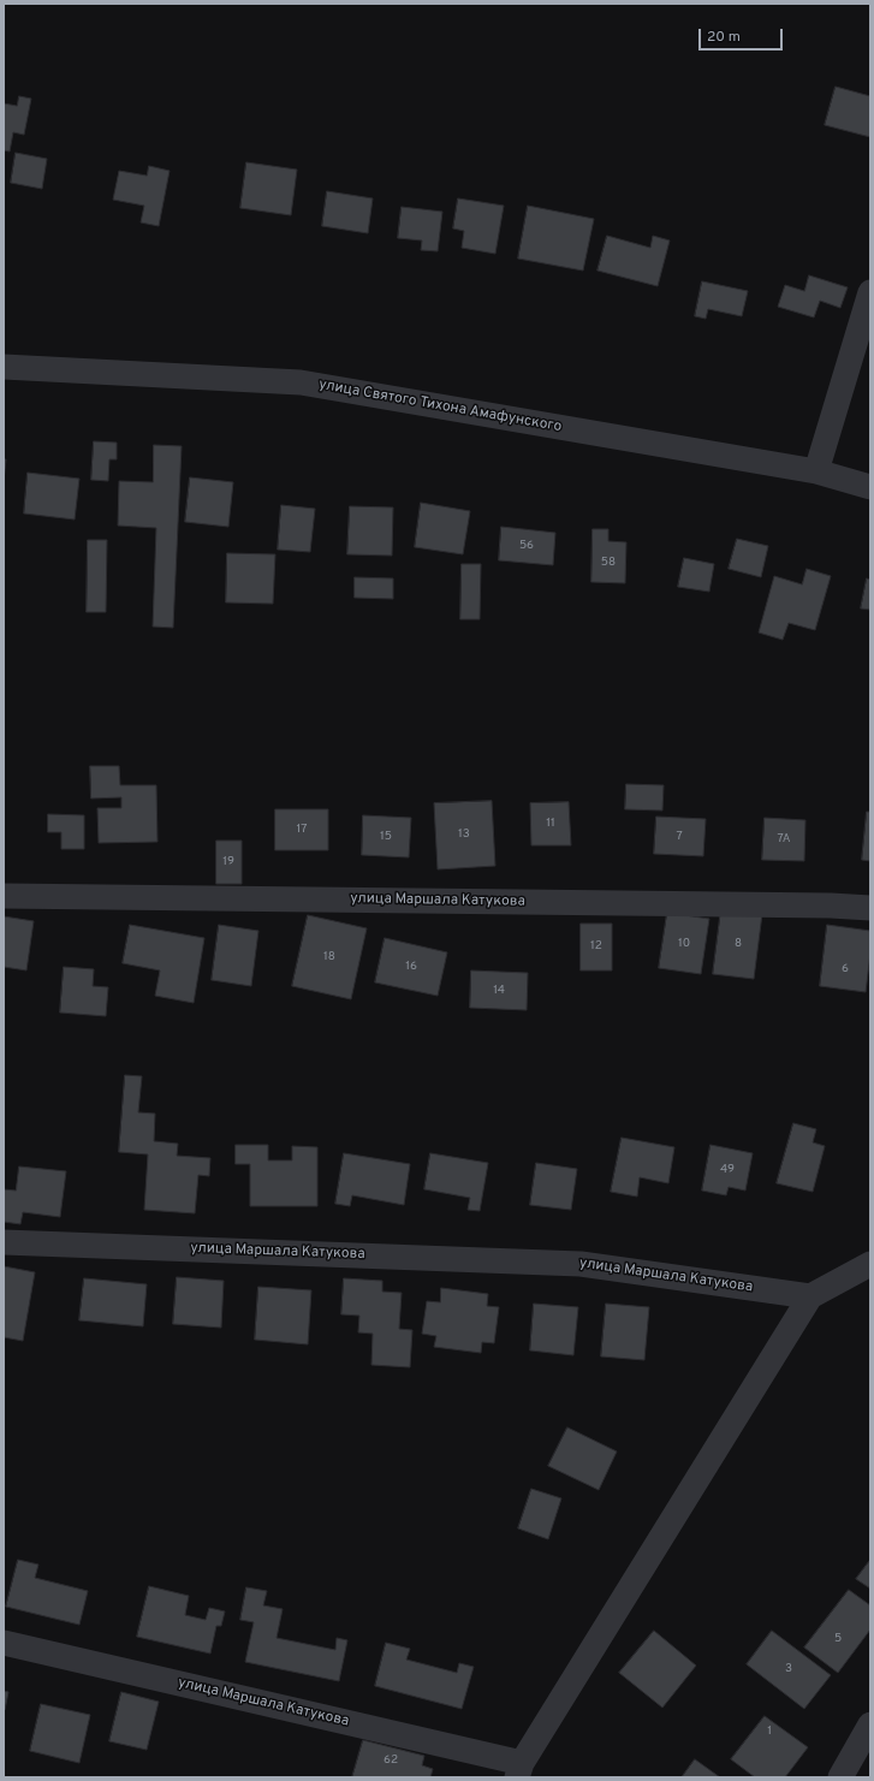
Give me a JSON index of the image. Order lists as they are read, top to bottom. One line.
{"streets":{"street":["улица Святого Тихона Амафунского","улица Маршала Катукова"]},"house_numbers":["56","58","11","17","13","15","7","7А","19","10","8","12","18","16","6","14","49","5","3","1","62"],"scale_bar":"20 m"}
